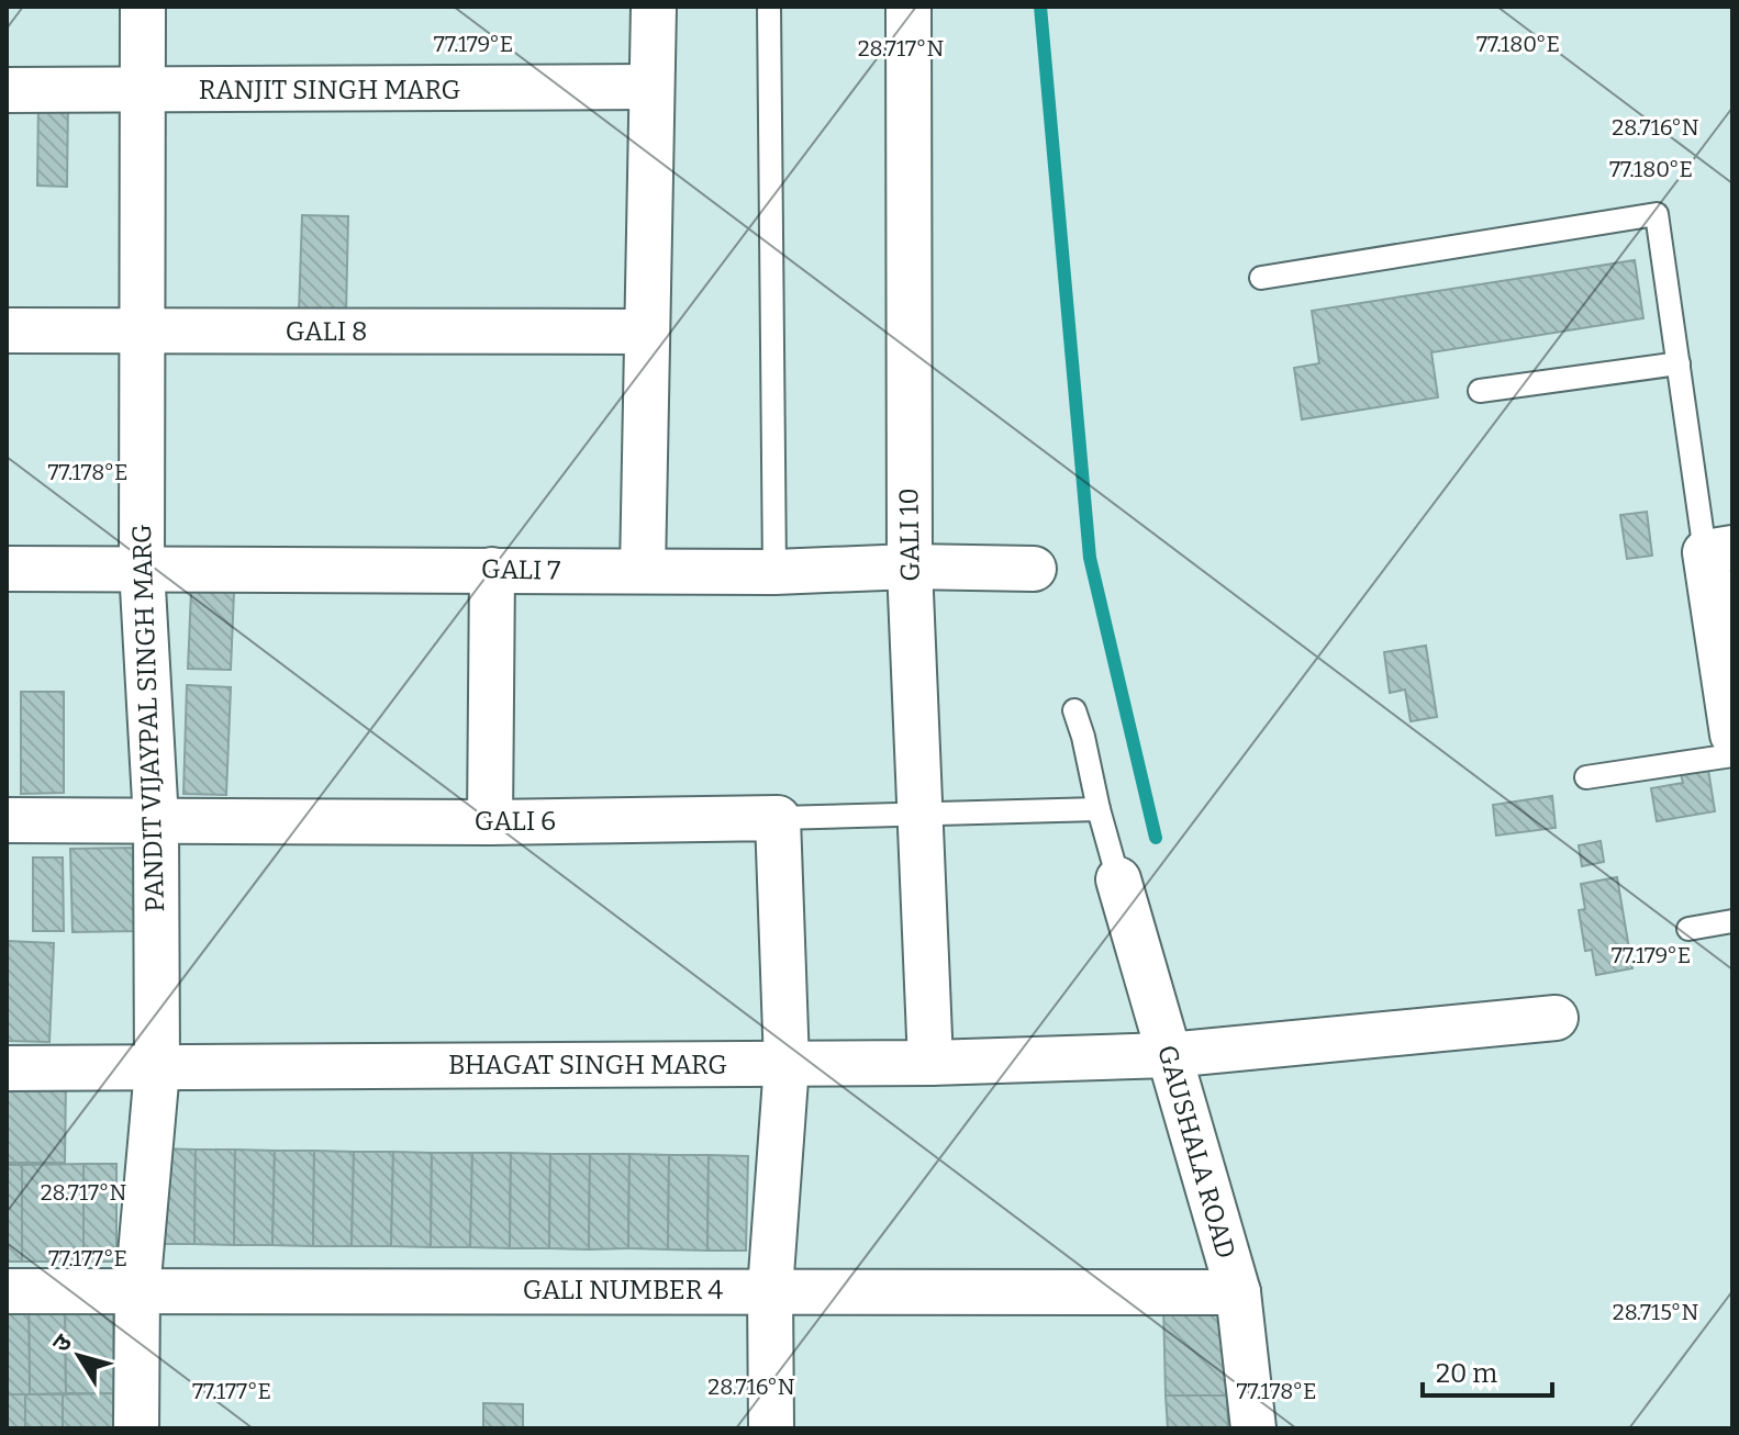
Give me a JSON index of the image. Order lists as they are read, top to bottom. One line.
{"streets":{"street":["RANJIT SINGH MARG","GALI 8","GALI 10","GALI 7","PANDIT VIJAYPAL SINGH MARG","GALI 6","BHAGAT SINGH MARG","GAUSHALA ROAD","GALI NUMBER 4"]},"crossings":[["RANJIT SINGH MARG","PANDIT VIJAYPAL SINGH MARG"],["GALI 8","PANDIT VIJAYPAL SINGH MARG"],["GALI 10","GALI 7"],["GALI 10","BHAGAT SINGH MARG"],["GALI 7","PANDIT VIJAYPAL SINGH MARG"],["PANDIT VIJAYPAL SINGH MARG","GALI 6"],["PANDIT VIJAYPAL SINGH MARG","BHAGAT SINGH MARG"],["PANDIT VIJAYPAL SINGH MARG","GALI NUMBER 4"],["BHAGAT SINGH MARG","GAUSHALA ROAD"],["GAUSHALA ROAD","GALI NUMBER 4"]],"scale_bar":"20 m","north":"top left","coordinates":["77.179°E","77.180°E","28.717°N","28.716°N","77.178°E","77.177°E","28.715°N"]}
